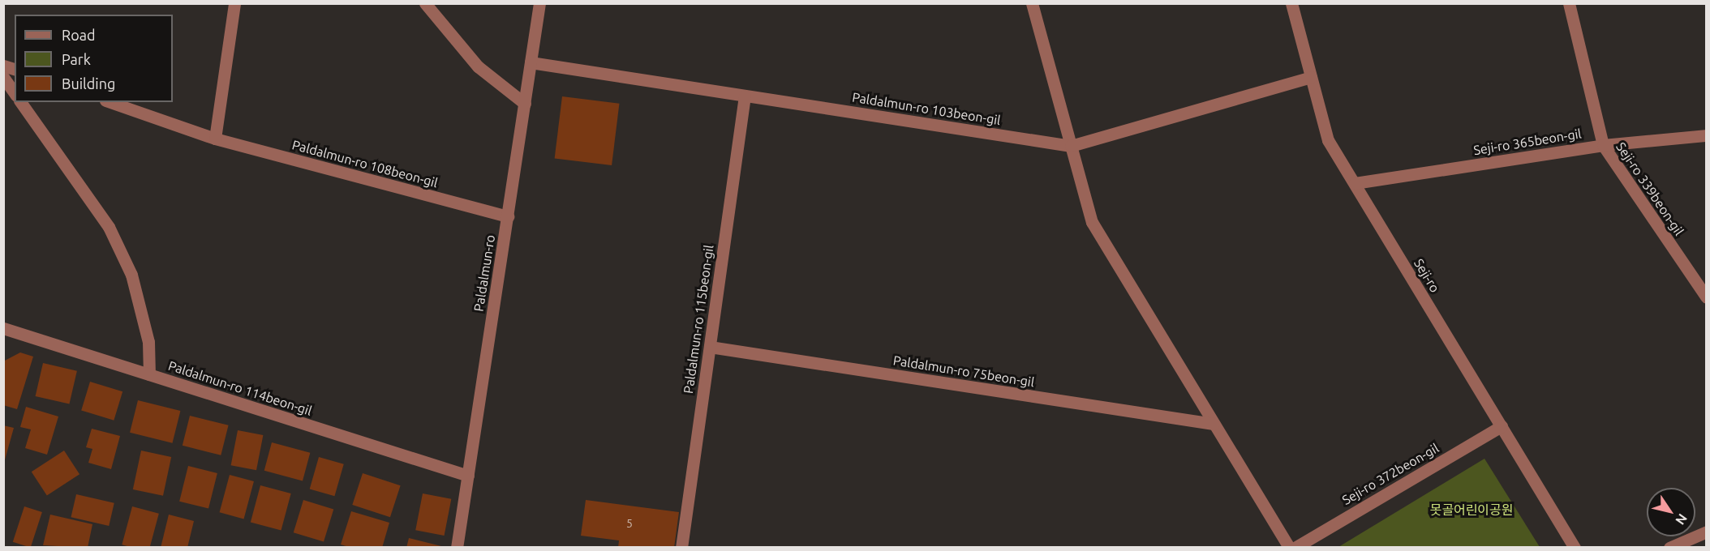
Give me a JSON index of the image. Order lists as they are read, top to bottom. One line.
{"streets":{"street":["Paldalmun-ro 103beon-gil","Seji-ro 365beon-gil","Paldalmun-ro 108beon-gil","Seji-ro 339beon-gil","Paldalmun-ro","Seji-ro","Paldalmun-ro 115beon-gil","Paldalmun-ro 75beon-gil","Paldalmun-ro 114beon-gil","Seji-ro 372beon-gil"]},"crossings":[["Paldalmun-ro 103beon-gil","Paldalmun-ro"],["Paldalmun-ro 103beon-gil","Seji-ro"],["Paldalmun-ro 103beon-gil","Paldalmun-ro 115beon-gil"],["Seji-ro 365beon-gil","Seji-ro 339beon-gil"],["Seji-ro 365beon-gil","Seji-ro"],["Paldalmun-ro 108beon-gil","Paldalmun-ro"],["Paldalmun-ro","Paldalmun-ro 114beon-gil"],["Seji-ro","Seji-ro 372beon-gil"],["Paldalmun-ro 115beon-gil","Paldalmun-ro 75beon-gil"]],"parks":["못골어린이공원"],"house_numbers":["5"],"legend":["Road","Park","Building"],"north":"bottom right"}
